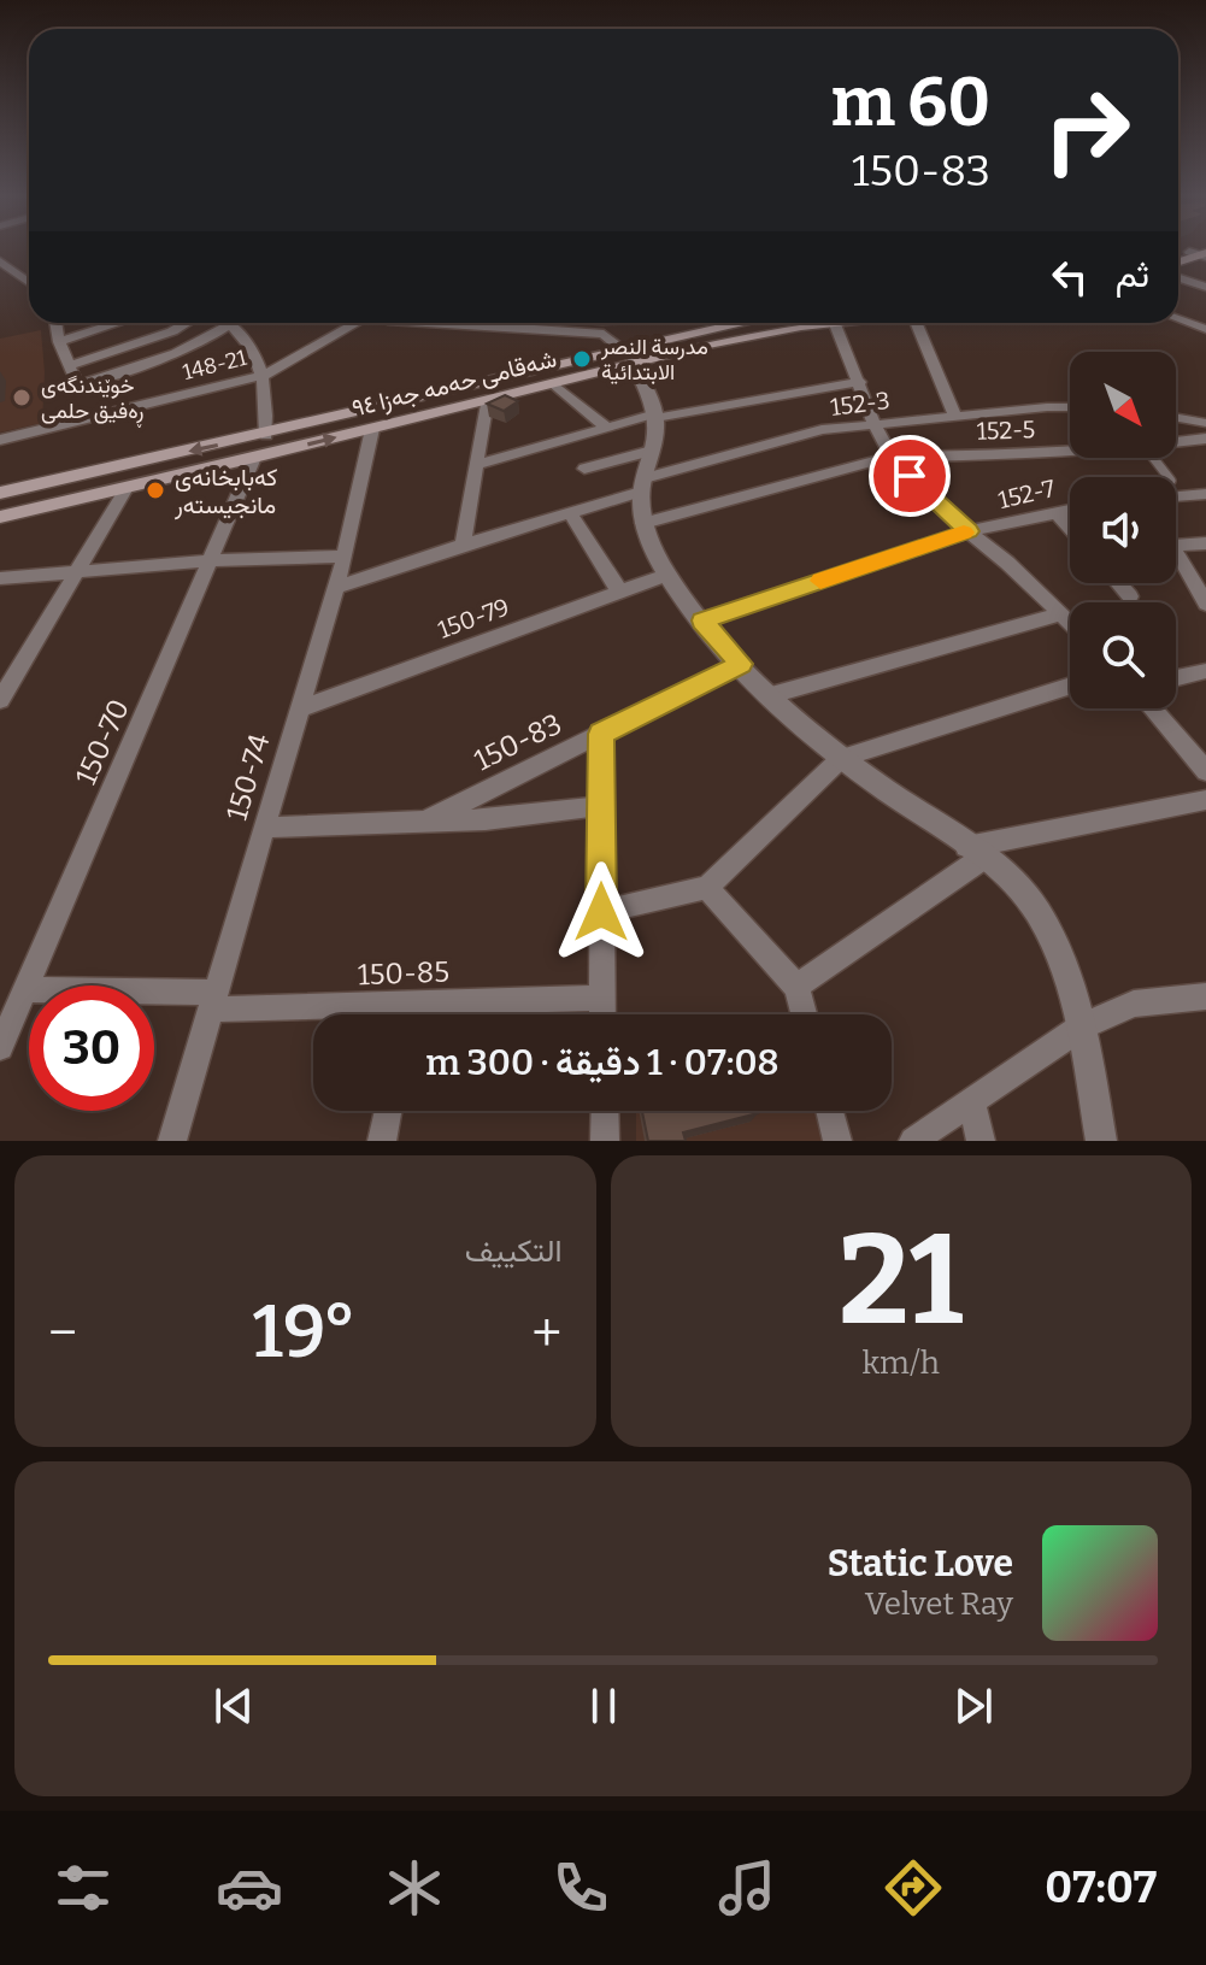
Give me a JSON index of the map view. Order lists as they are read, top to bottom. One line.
{"streets":{"main road":["شەقامی حەمە جەزا ٩٤"],"street":["148-21","152-3","152-5","152-7","150-79","150-70","150-83","150-74","150-85"]},"crossings":[["شەقامی حەمە جەزا ٩٤","150-70"],["شەقامی حەمە جەزا ٩٤","150-74"],["152-3","150-74"],["150-79","150-74"],["150-70","150-85"],["150-74","150-85"]],"places":["مدرسة النصر الابتدائية","خوێندنگەی ڕەفیق حلمی","كەبابخانەی مانجیستەر"],"north":"bottom right","page":{"turn":["60 m","150-83"],"then":"ثم","limit":"30","trip":"07:08 · 1 دقيقة · 300 m","tile":[["21","km/h"],"التكييف"],"heat":["−","19°","+"],"song":["Static Love","Velvet Ray"],"tabs":"07:07"}}
